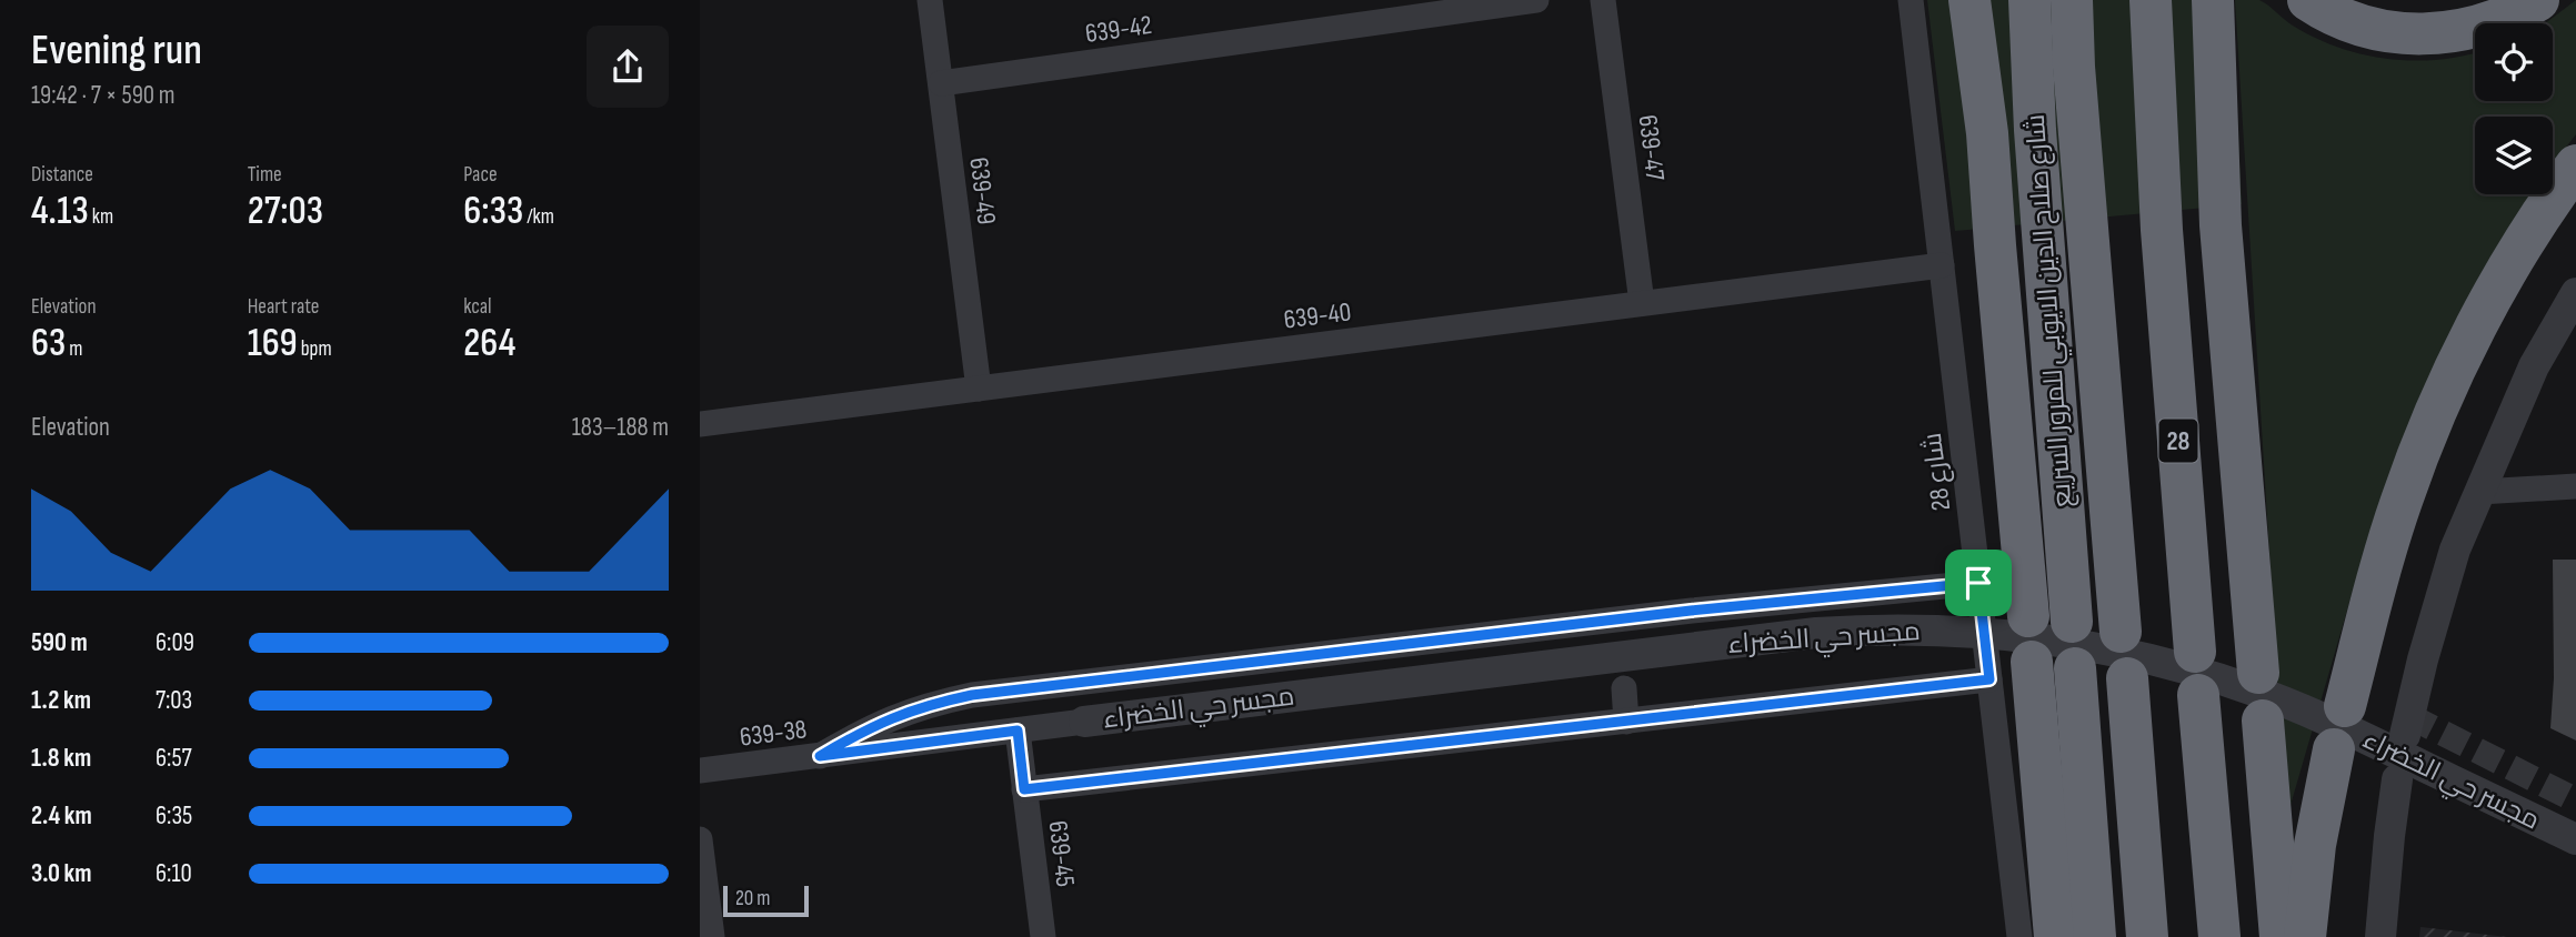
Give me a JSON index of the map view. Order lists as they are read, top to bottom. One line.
{"streets":{"highway":["شارع صلاح الدين الايوبي للمرور السريع","28"],"street":["639-42","639-47","639-49","639-40","شارع 28","مجسر حي الخضراء","639-38","639-45"]},"crossings":[["639-42","639-49"],["639-47","639-40"],["639-49","639-40"],["639-40","شارع 28"],["مجسر حي الخضراء","639-38"],["639-38","639-45"]],"scale_bar":"20 m","page":{"heading":["Evening run","19:42 · 7 × 590 m"],"stats":[["Distance","4.13 km"],["Time","27:03"],["Pace","6:33 /km"],["Elevation","63 m"],["Heart rate","169 bpm"],["kcal","264"]],"chart":["Elevation","183–188 m"],"list":[{"name":"590 m","note":"6:09"},{"name":"1.2 km","note":"7:03"},{"name":"1.8 km","note":"6:57"},{"name":"2.4 km","note":"6:35"},{"name":"3.0 km","note":"6:10"}],"scale":"20 m"}}
